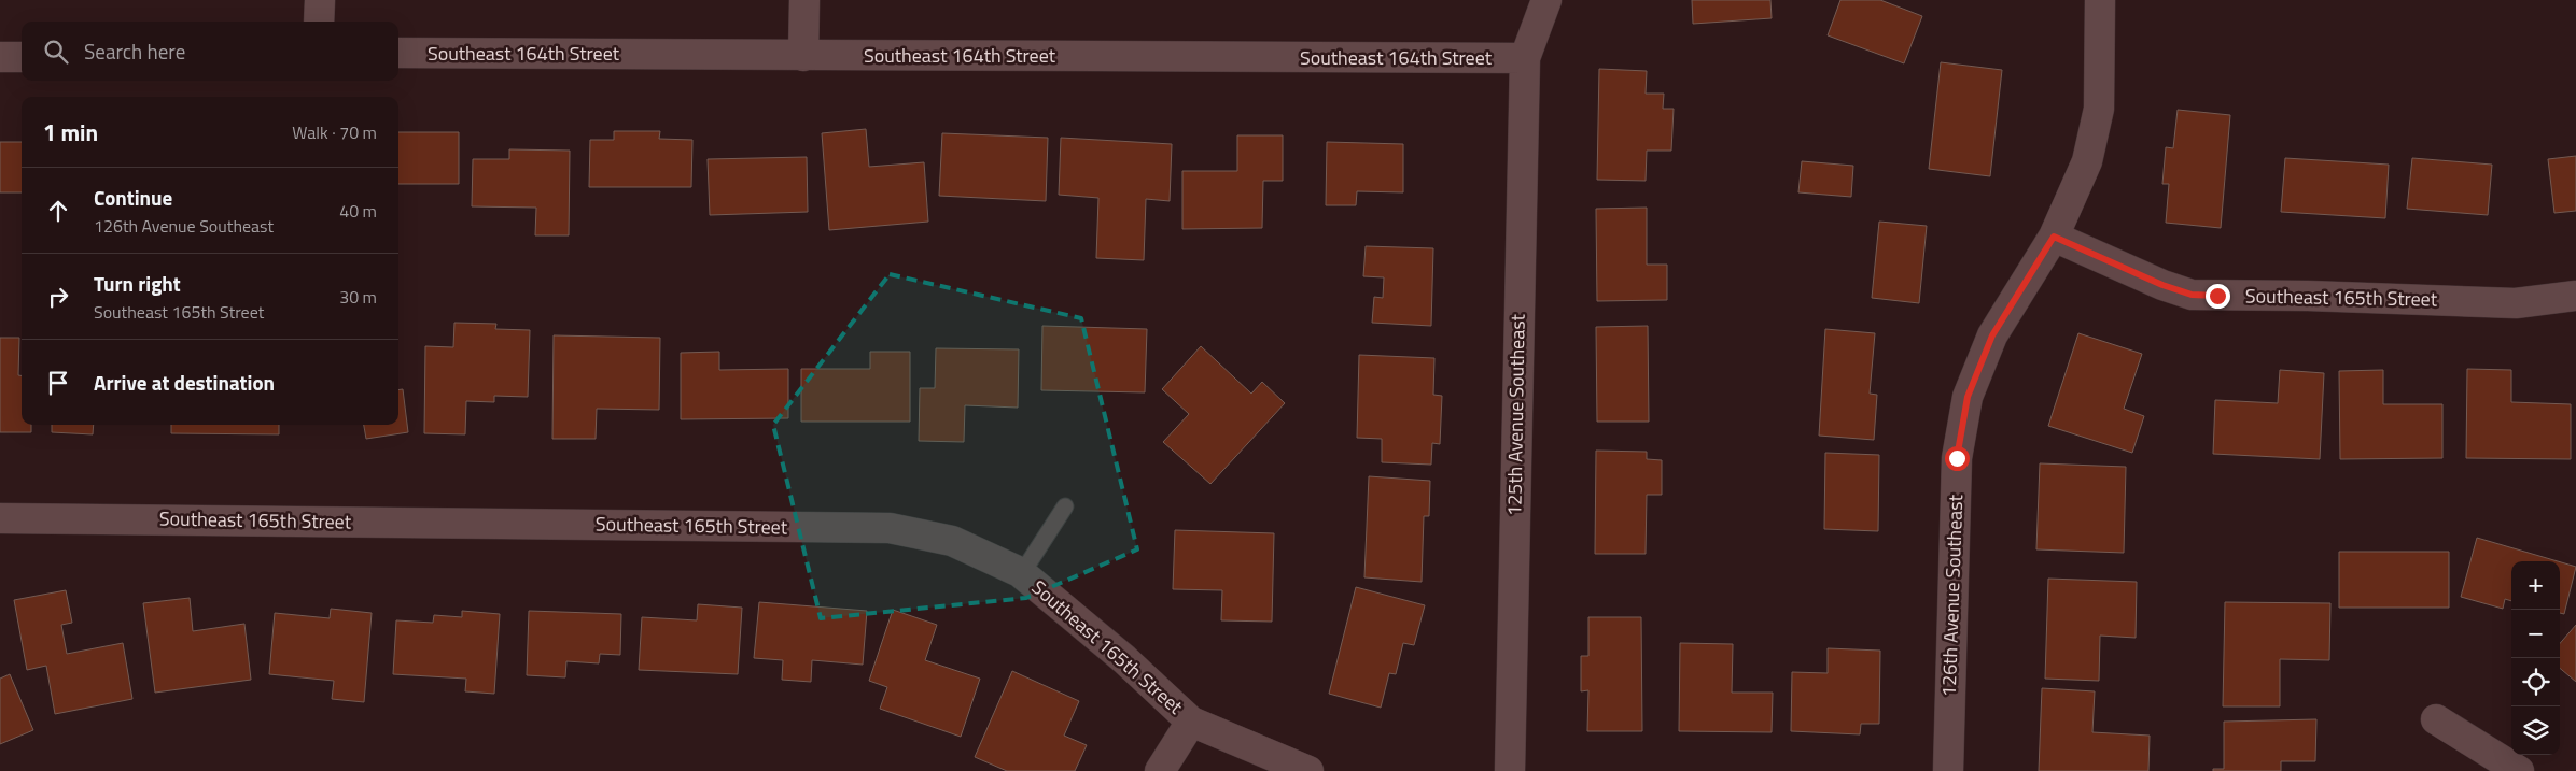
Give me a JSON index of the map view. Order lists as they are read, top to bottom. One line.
{"streets":{"street":["Southeast 164th Street","Southeast 165th Street","125th Avenue Southeast","126th Avenue Southeast"]},"crossings":[["Southeast 164th Street","125th Avenue Southeast"],["Southeast 165th Street","126th Avenue Southeast"]],"page":{"search":"Search here","heading":["1 min","Walk · 70 m"],"list":[["Continue","126th Avenue Southeast","40 m"],["Turn right","Southeast 165th Street","30 m"],"Arrive at destination"],"map_buttons":["+","−"]}}
